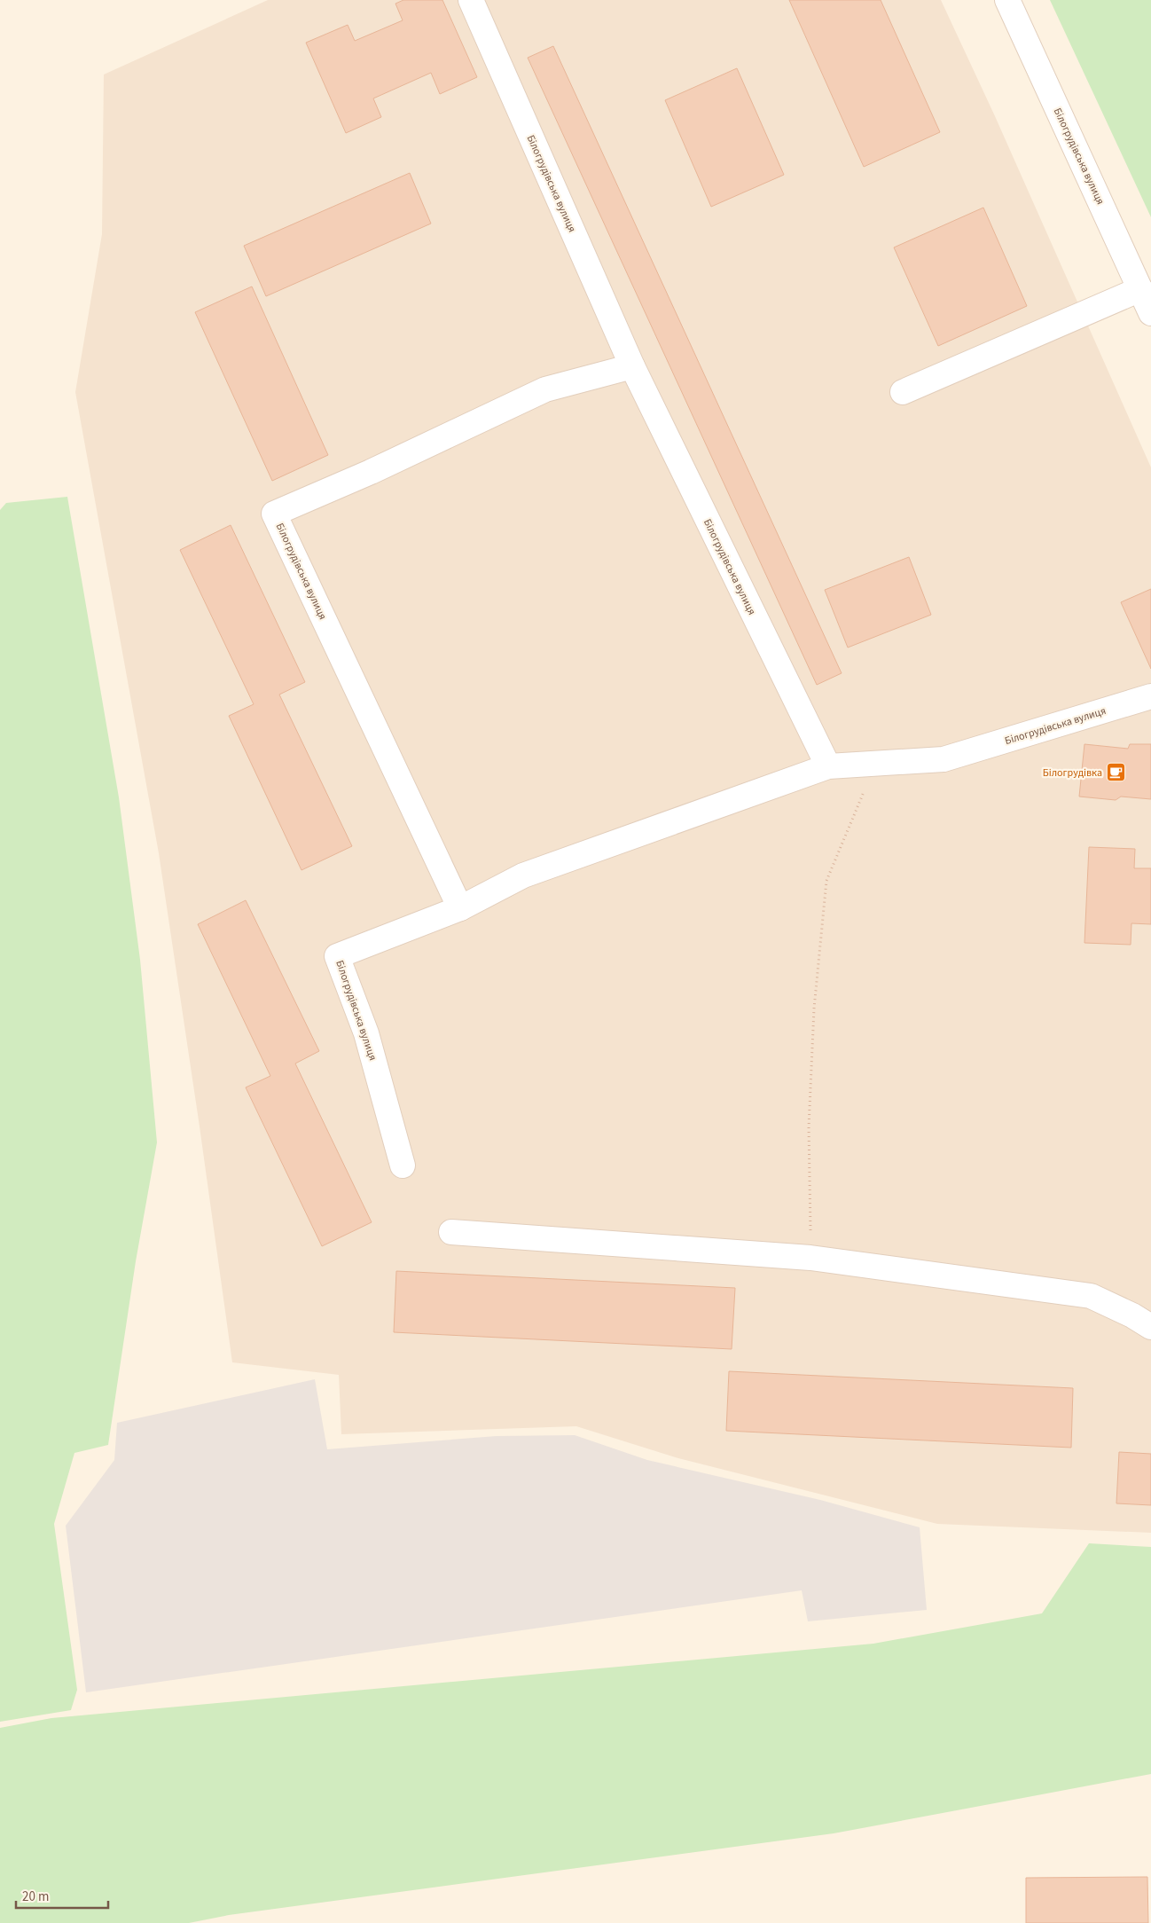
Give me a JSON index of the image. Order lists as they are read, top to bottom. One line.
{"streets":{"street":["Білогрудівська вулиця"]},"places":{"cafe":["Білогрудівка"]},"scale_bar":"20 m"}
